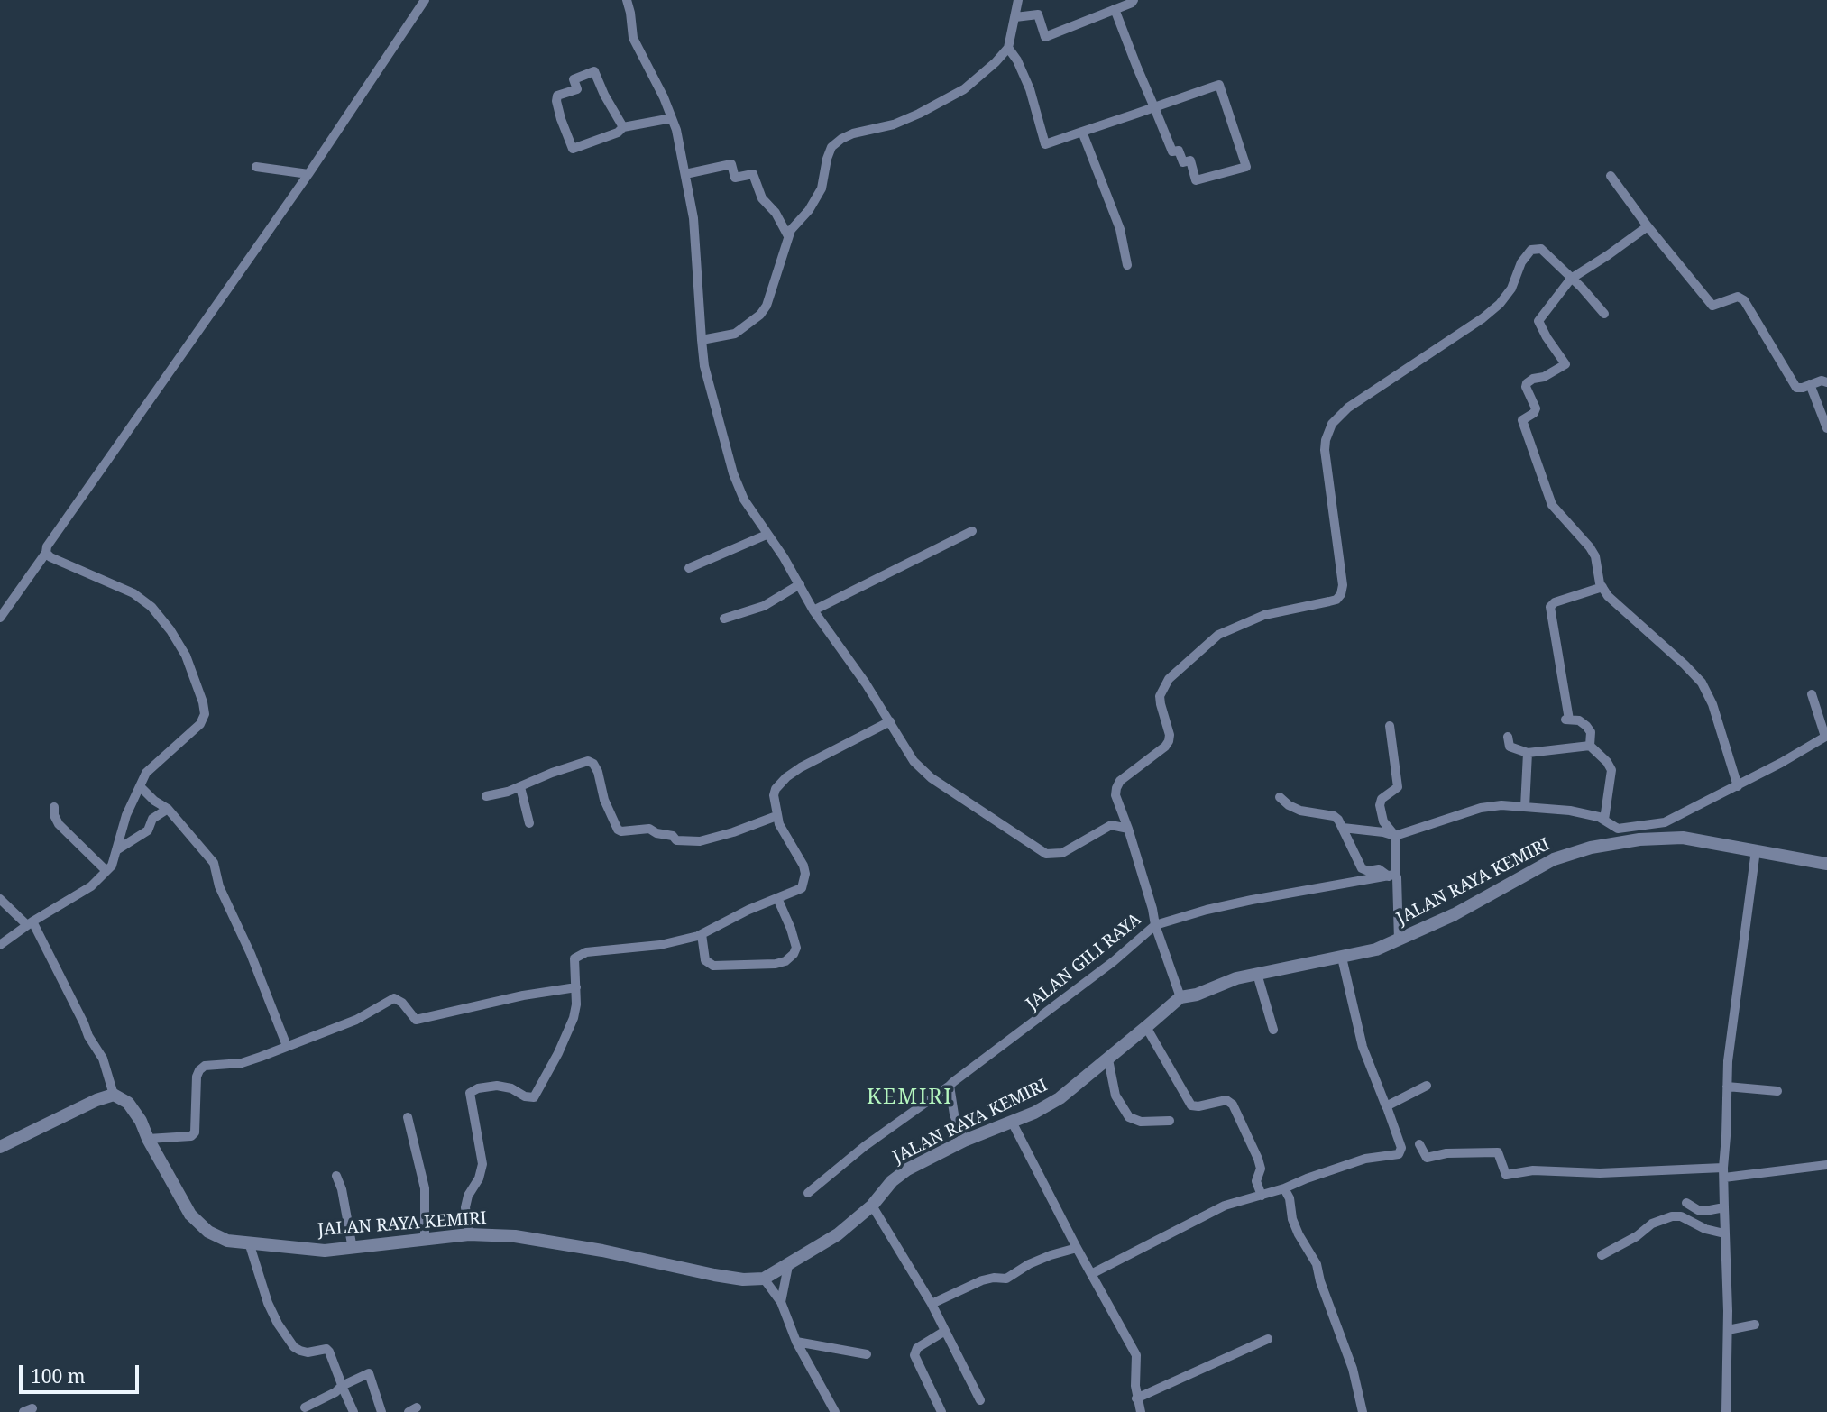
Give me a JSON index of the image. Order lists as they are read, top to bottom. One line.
{"streets":{"street":["JALAN RAYA KEMIRI","JALAN GILI RAYA"]},"districts":["KEMIRI"],"scale_bar":"100 m"}
